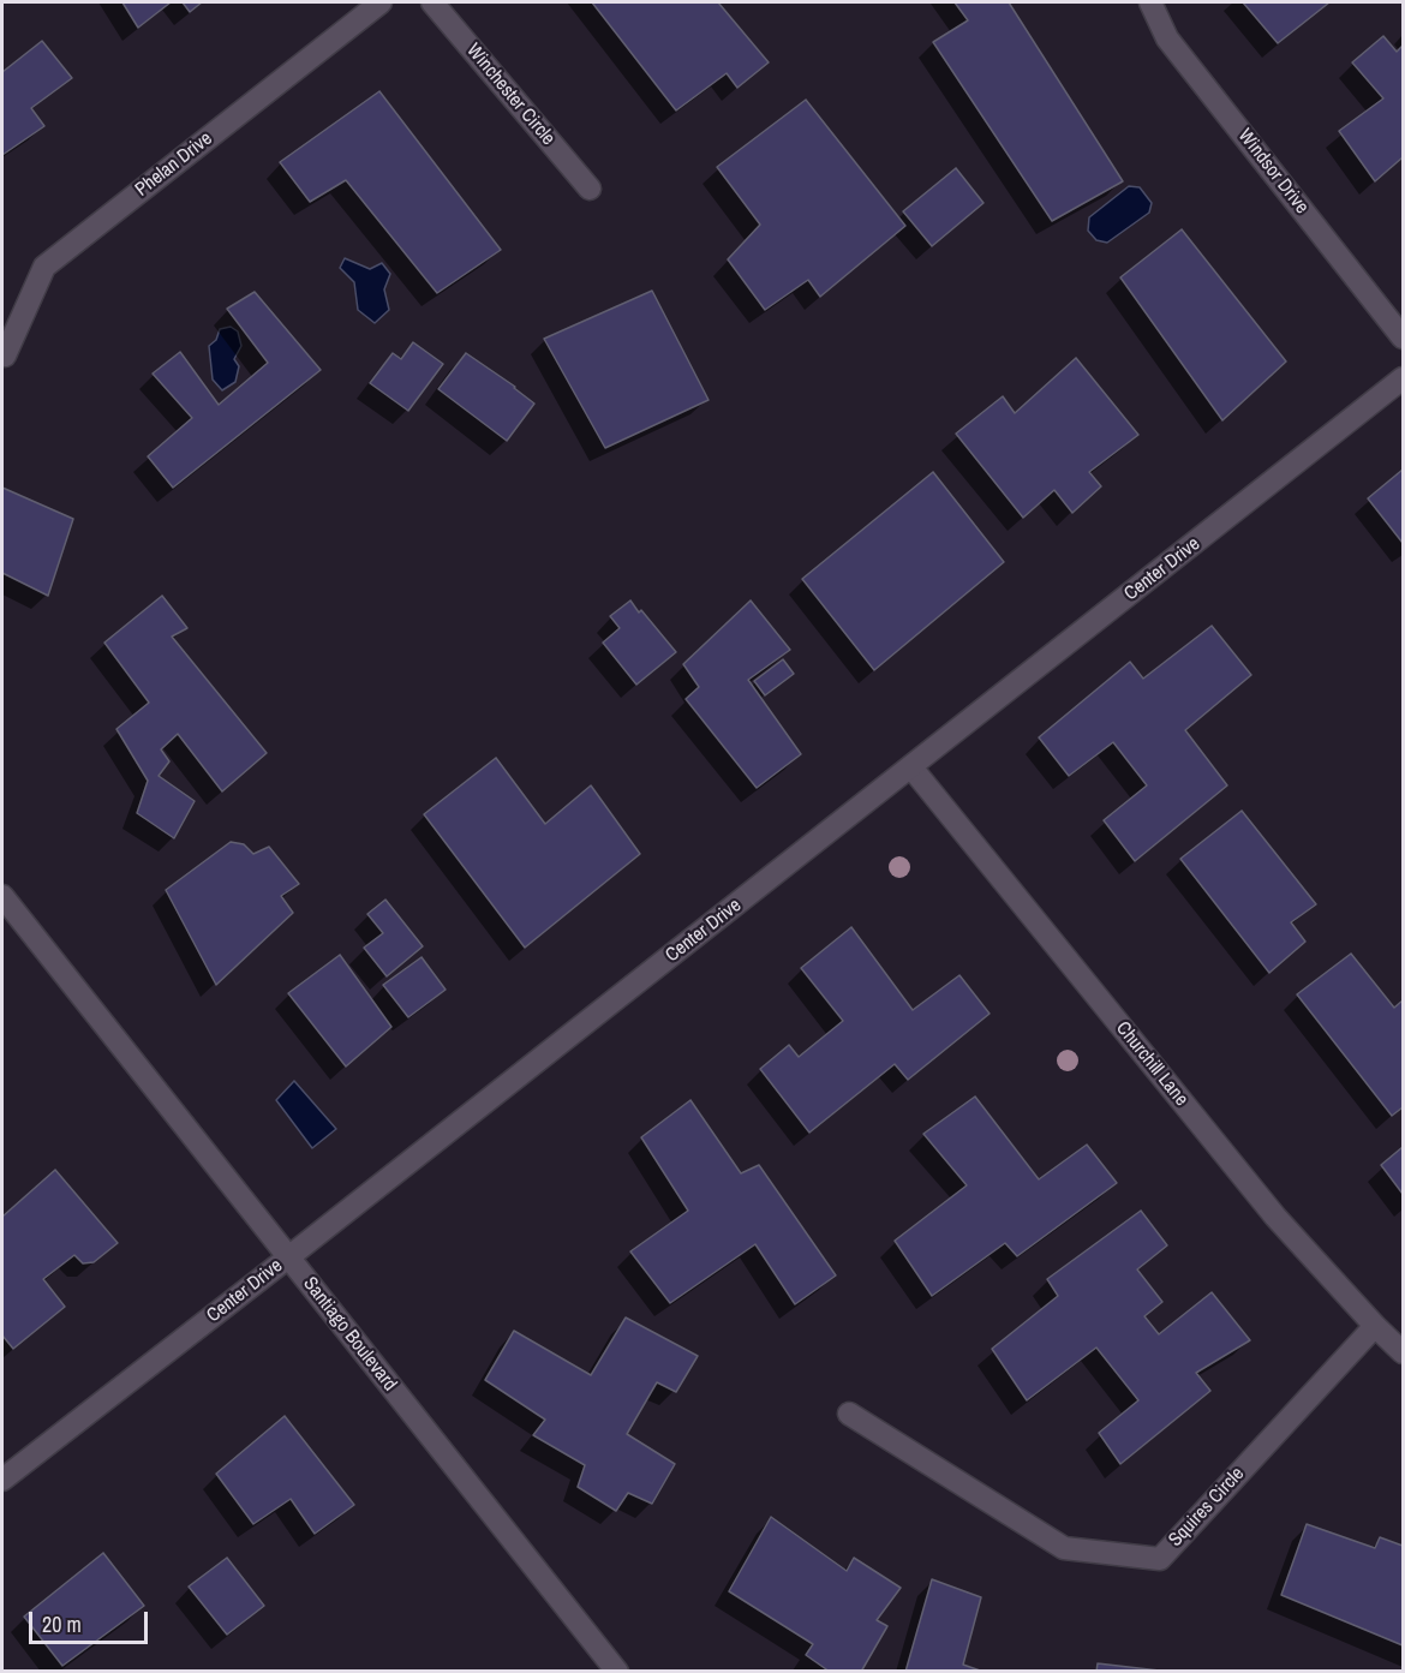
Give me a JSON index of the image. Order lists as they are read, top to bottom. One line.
{"streets":{"street":["Winchester Circle","Phelan Drive","Windsor Drive","Center Drive","Churchill Lane","Santiago Boulevard","Squires Circle"]},"crossings":[["Center Drive","Churchill Lane"],["Center Drive","Santiago Boulevard"],["Churchill Lane","Squires Circle"]],"scale_bar":"20 m"}
